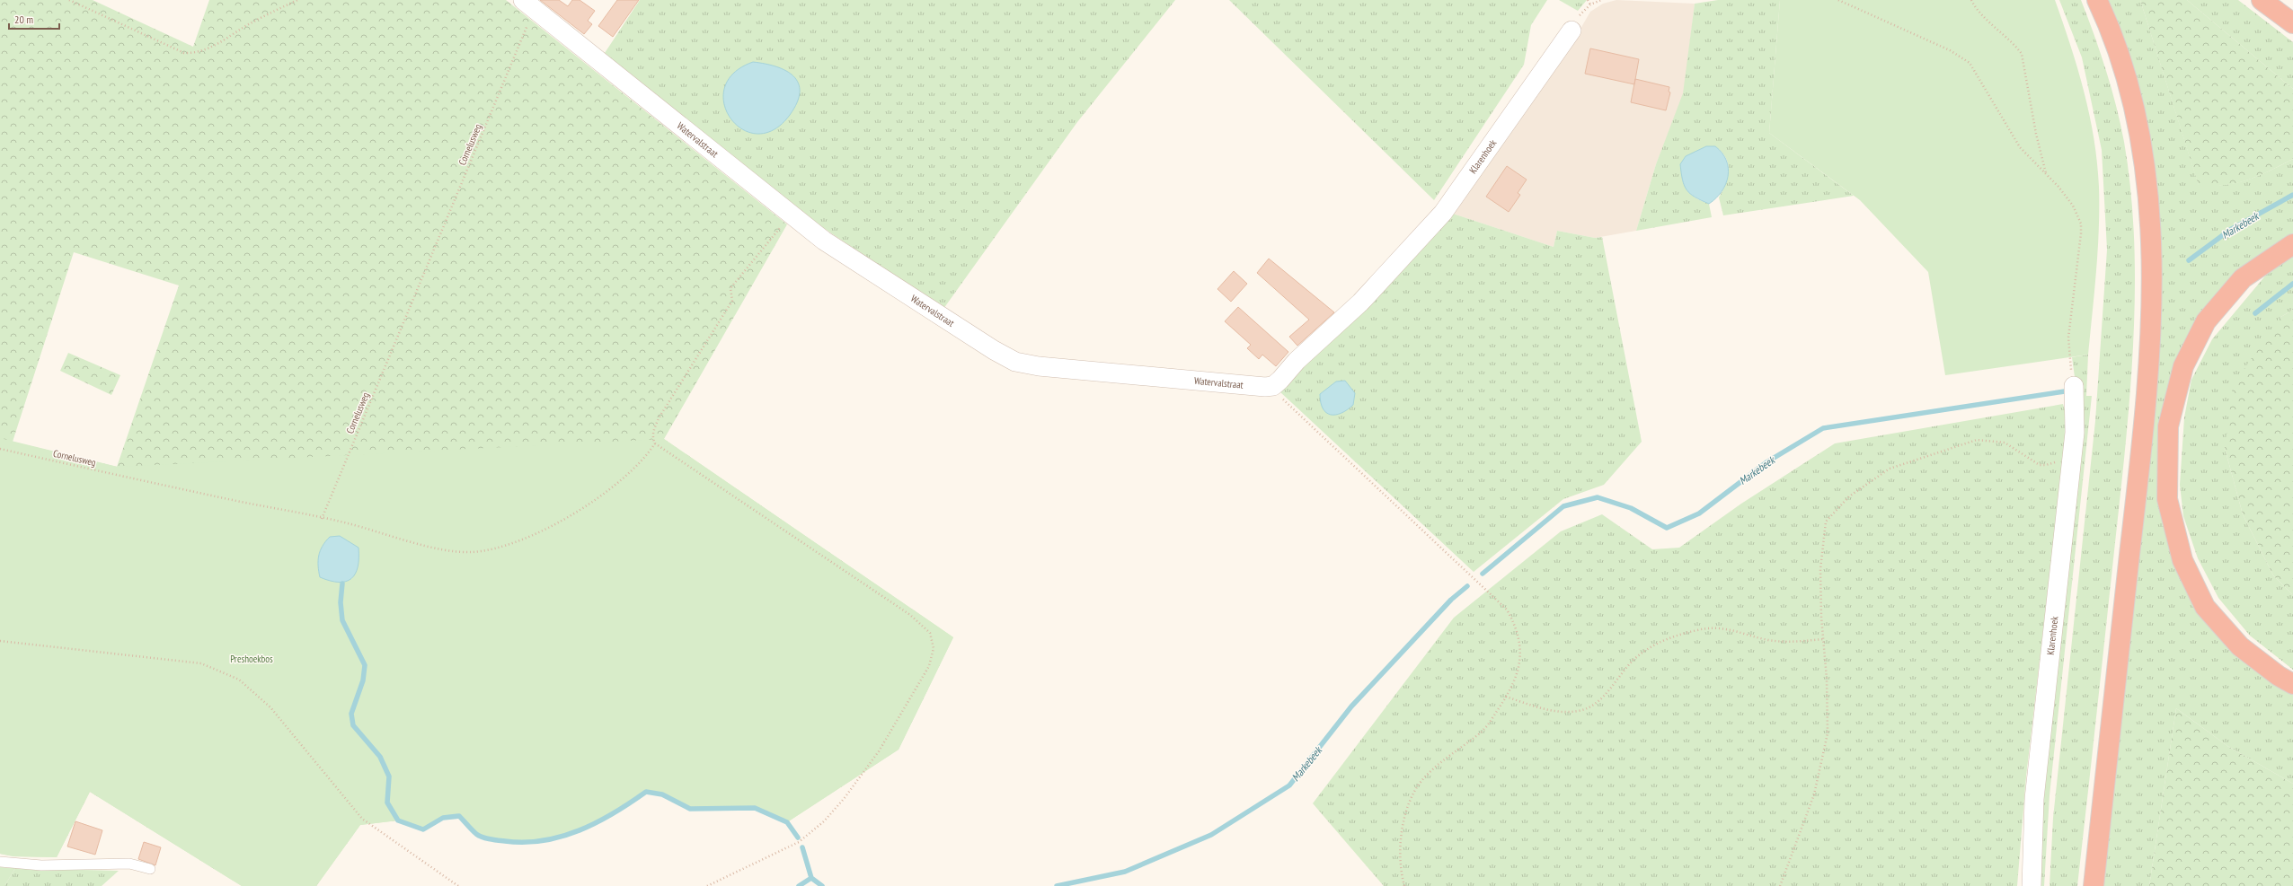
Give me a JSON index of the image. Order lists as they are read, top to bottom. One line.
{"streets":{"street":["Watervalstraat","Klarenhoek"],"path":["Cornelusweg"]},"crossings":[["Watervalstraat","Cornelusweg"],["Watervalstraat","Klarenhoek"]],"water":["Markebeek"],"parks":["Preshoekbos"],"scale_bar":"20 m"}
